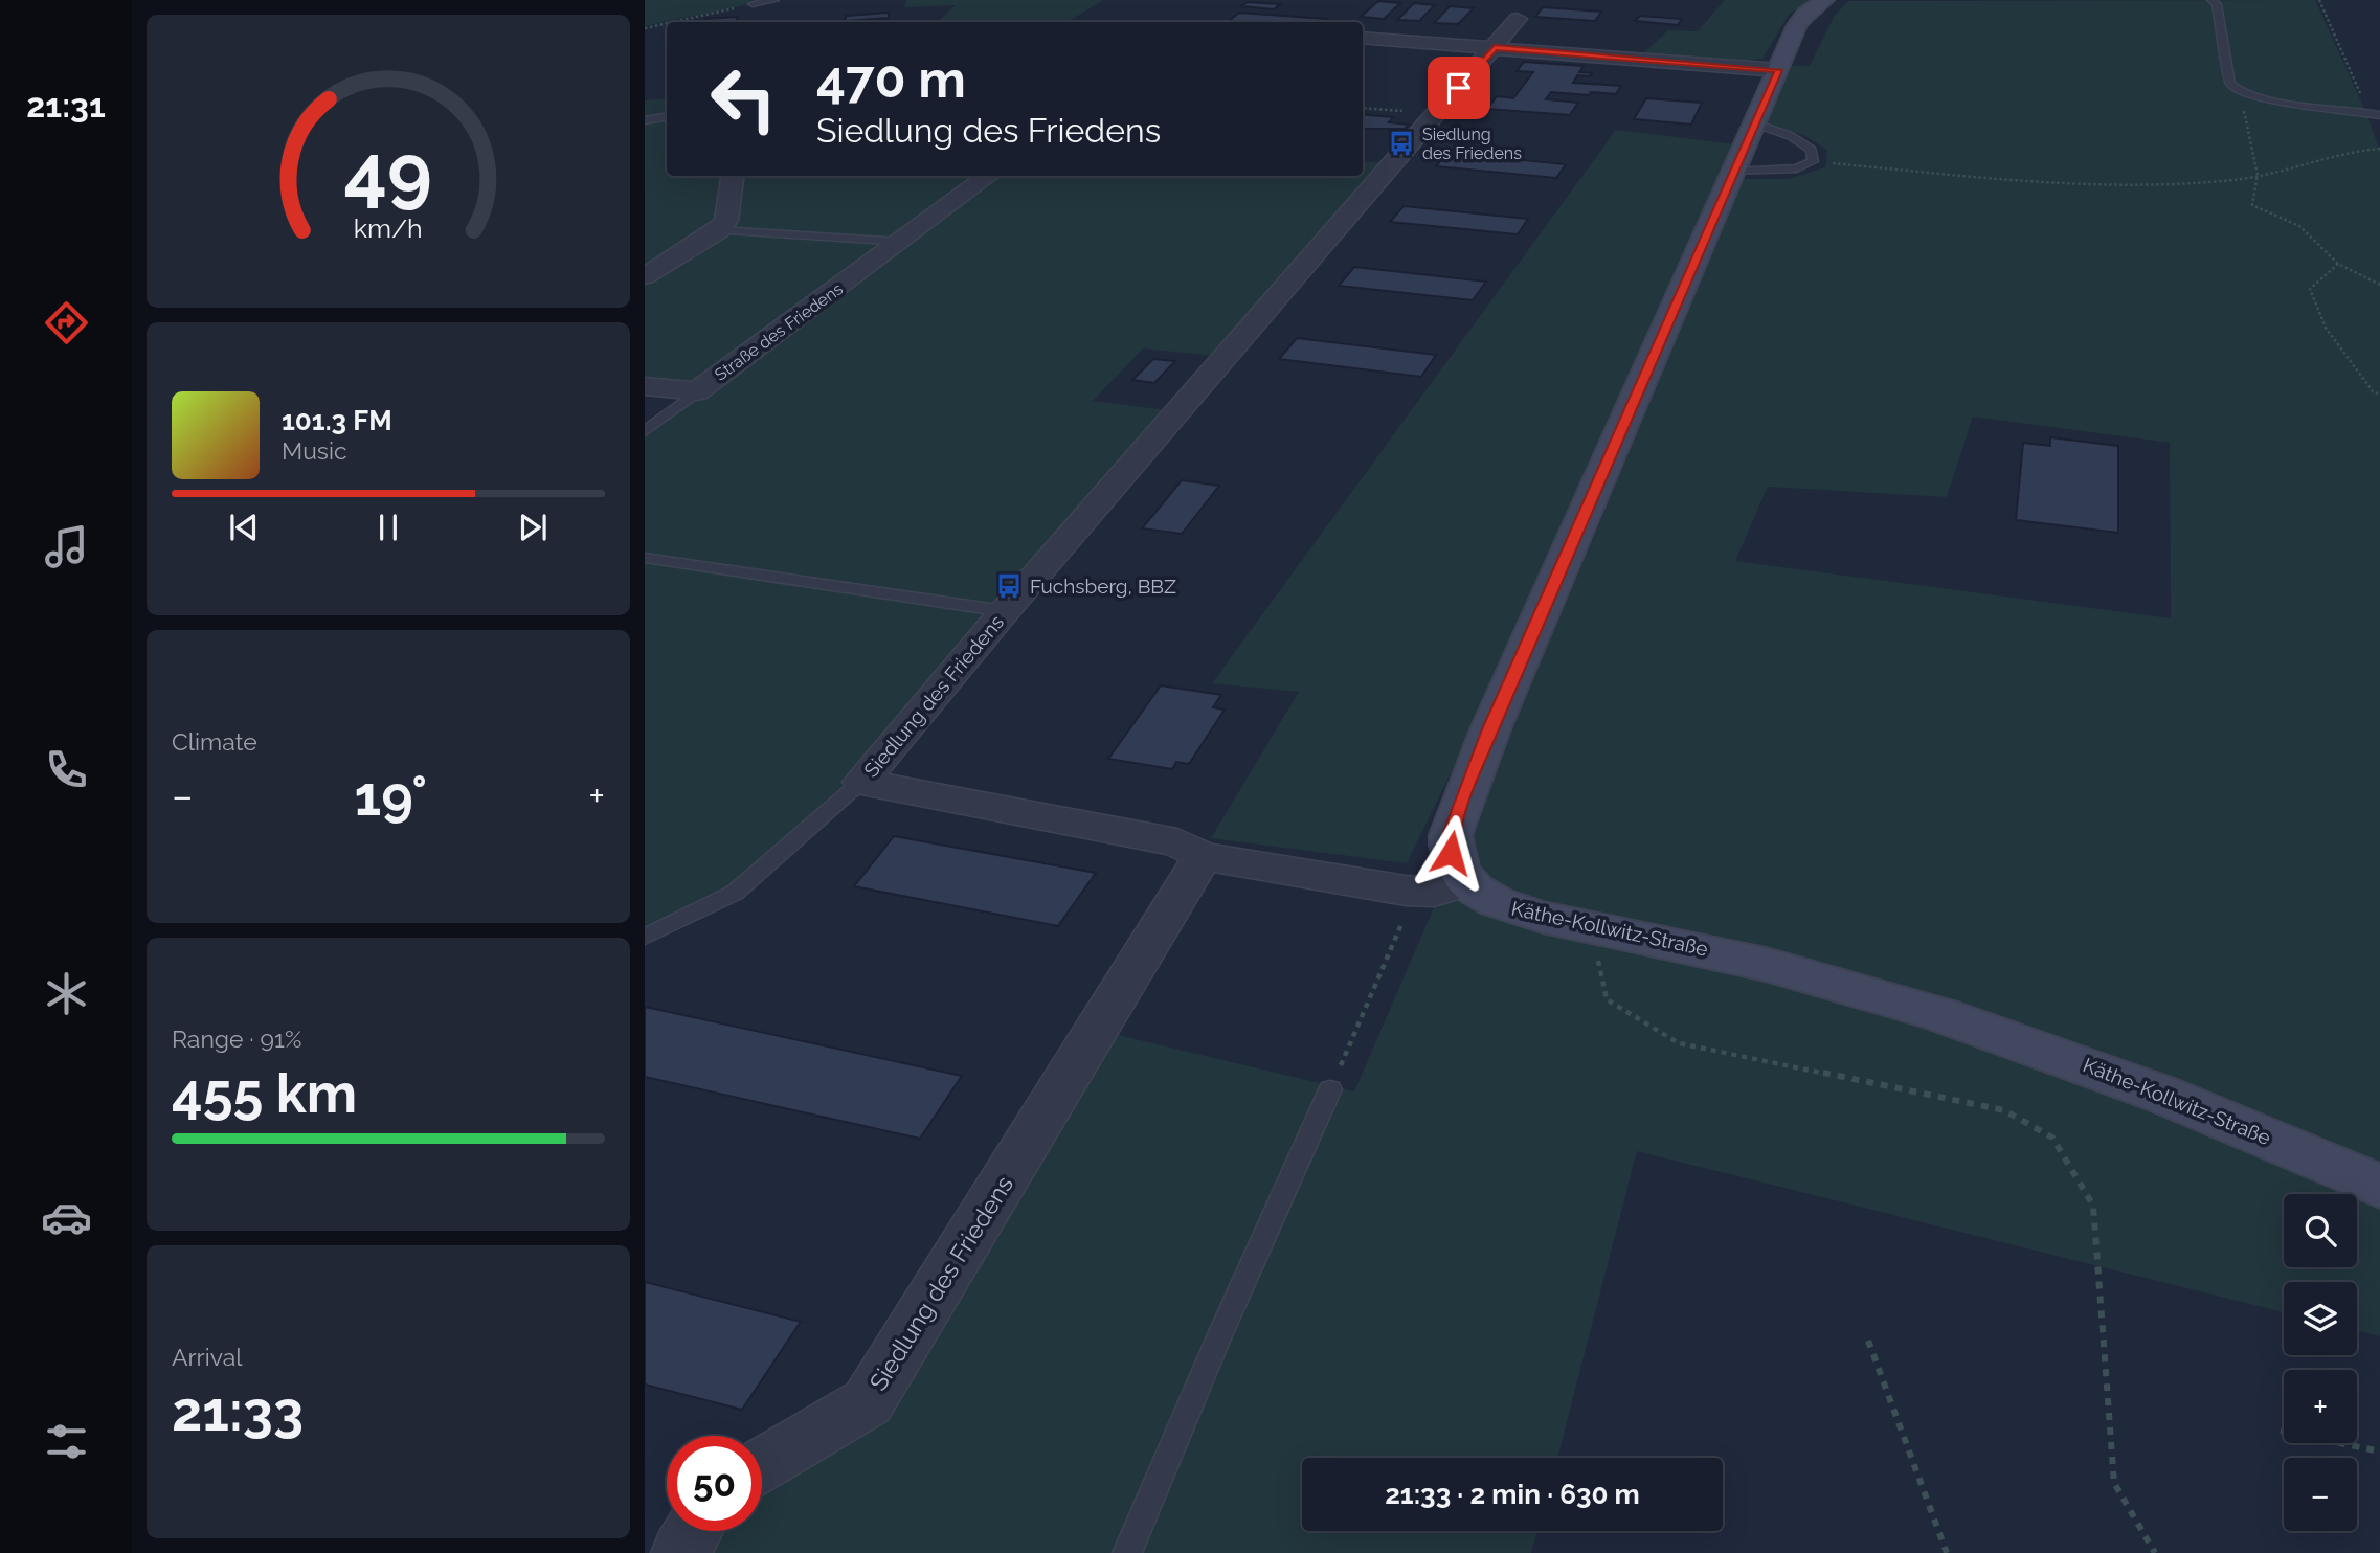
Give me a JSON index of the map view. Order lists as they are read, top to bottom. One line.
{"streets":{"main road":["Käthe-Kollwitz-Straße"],"street":["Straße des Friedens","Siedlung des Friedens"]},"crossings":[["Siedlung des Friedens","Käthe-Kollwitz-Straße"]],"places":{"bus stop":["Siedlung des Friedens","Fuchsberg, BBZ"]},"page":{"tabs":"21:31","turn":["470 m","Siedlung des Friedens"],"song":["101.3 FM","Music"],"tile":["Climate",["Range · 91%","455 km"],["Arrival","21:33"]],"heat":["−","19°","+"],"map_buttons":["+","−"],"limit":"50","trip":"21:33 · 2 min · 630 m","gauge":["49","km/h"]}}
